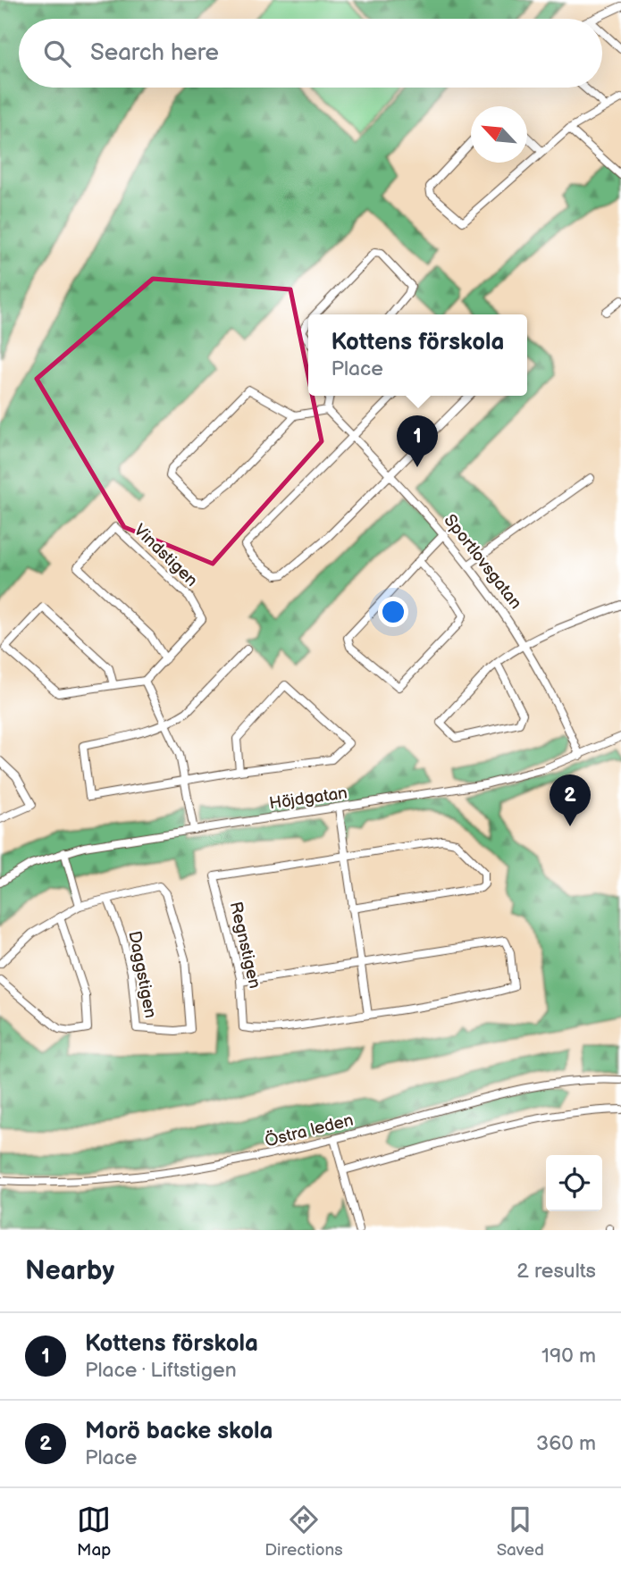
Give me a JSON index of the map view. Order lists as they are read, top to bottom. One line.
{"streets":{"street":["Vindstigen","Sportlovsgatan","Höjdgatan","Regnstigen","Daggstigen","Östra leden"]},"crossings":[["Sportlovsgatan","Höjdgatan"]],"north":"top left","page":{"search":"Search here","popup":["Kottens förskola","Place"],"pins":["1","2"],"heading":["Nearby","2 results"],"list":[{"mark":"1","name":"Kottens förskola","note":"Place · Liftstigen","value":"190 m"},{"mark":"2","name":"Morö backe skola","note":"Place","value":"360 m"}],"nav":["Map","Directions","Saved"]}}
